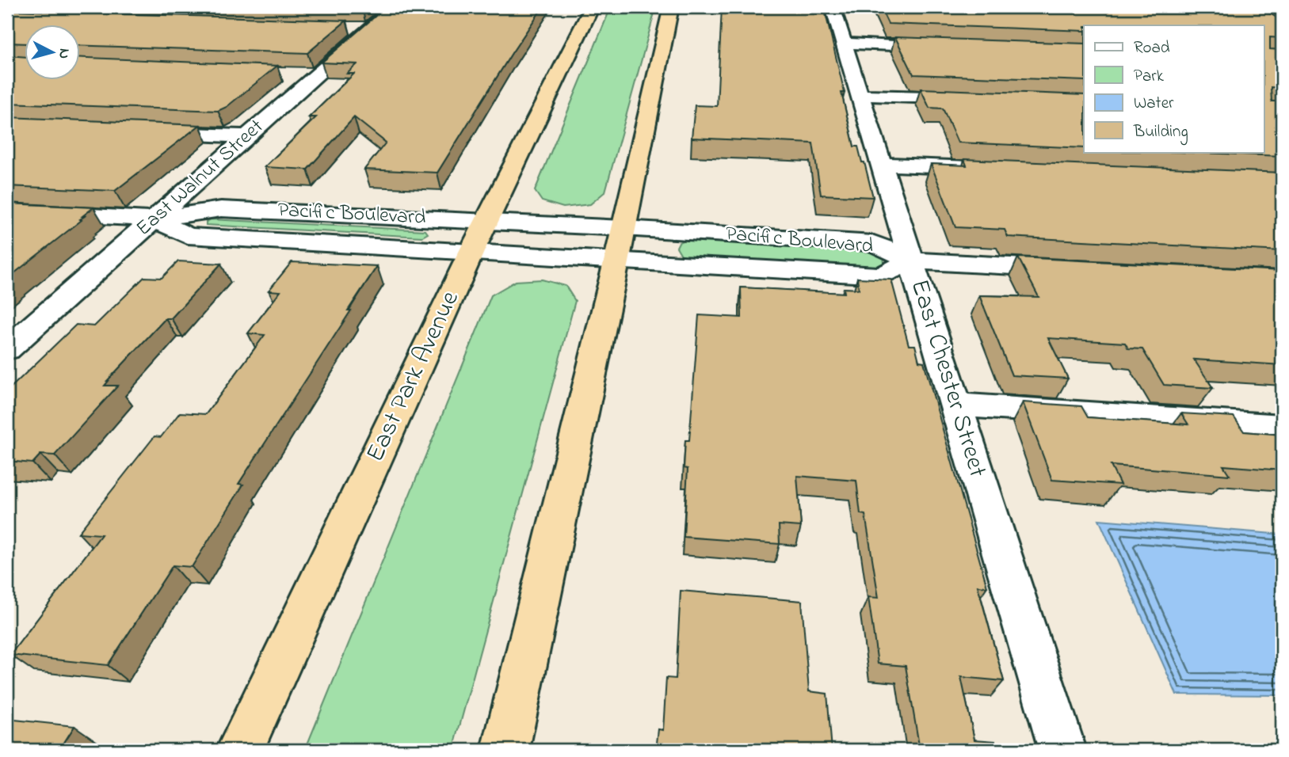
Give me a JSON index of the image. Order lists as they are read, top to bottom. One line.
{"streets":{"highway":["East Park Avenue"],"street":["East Walnut Street","Pacific Boulevard","East Chester Street"]},"crossings":[["East Walnut Street","Pacific Boulevard"],["Pacific Boulevard","East Park Avenue"],["Pacific Boulevard","East Chester Street"]],"legend":["Road","Park","Water","Building"],"north":"right"}
